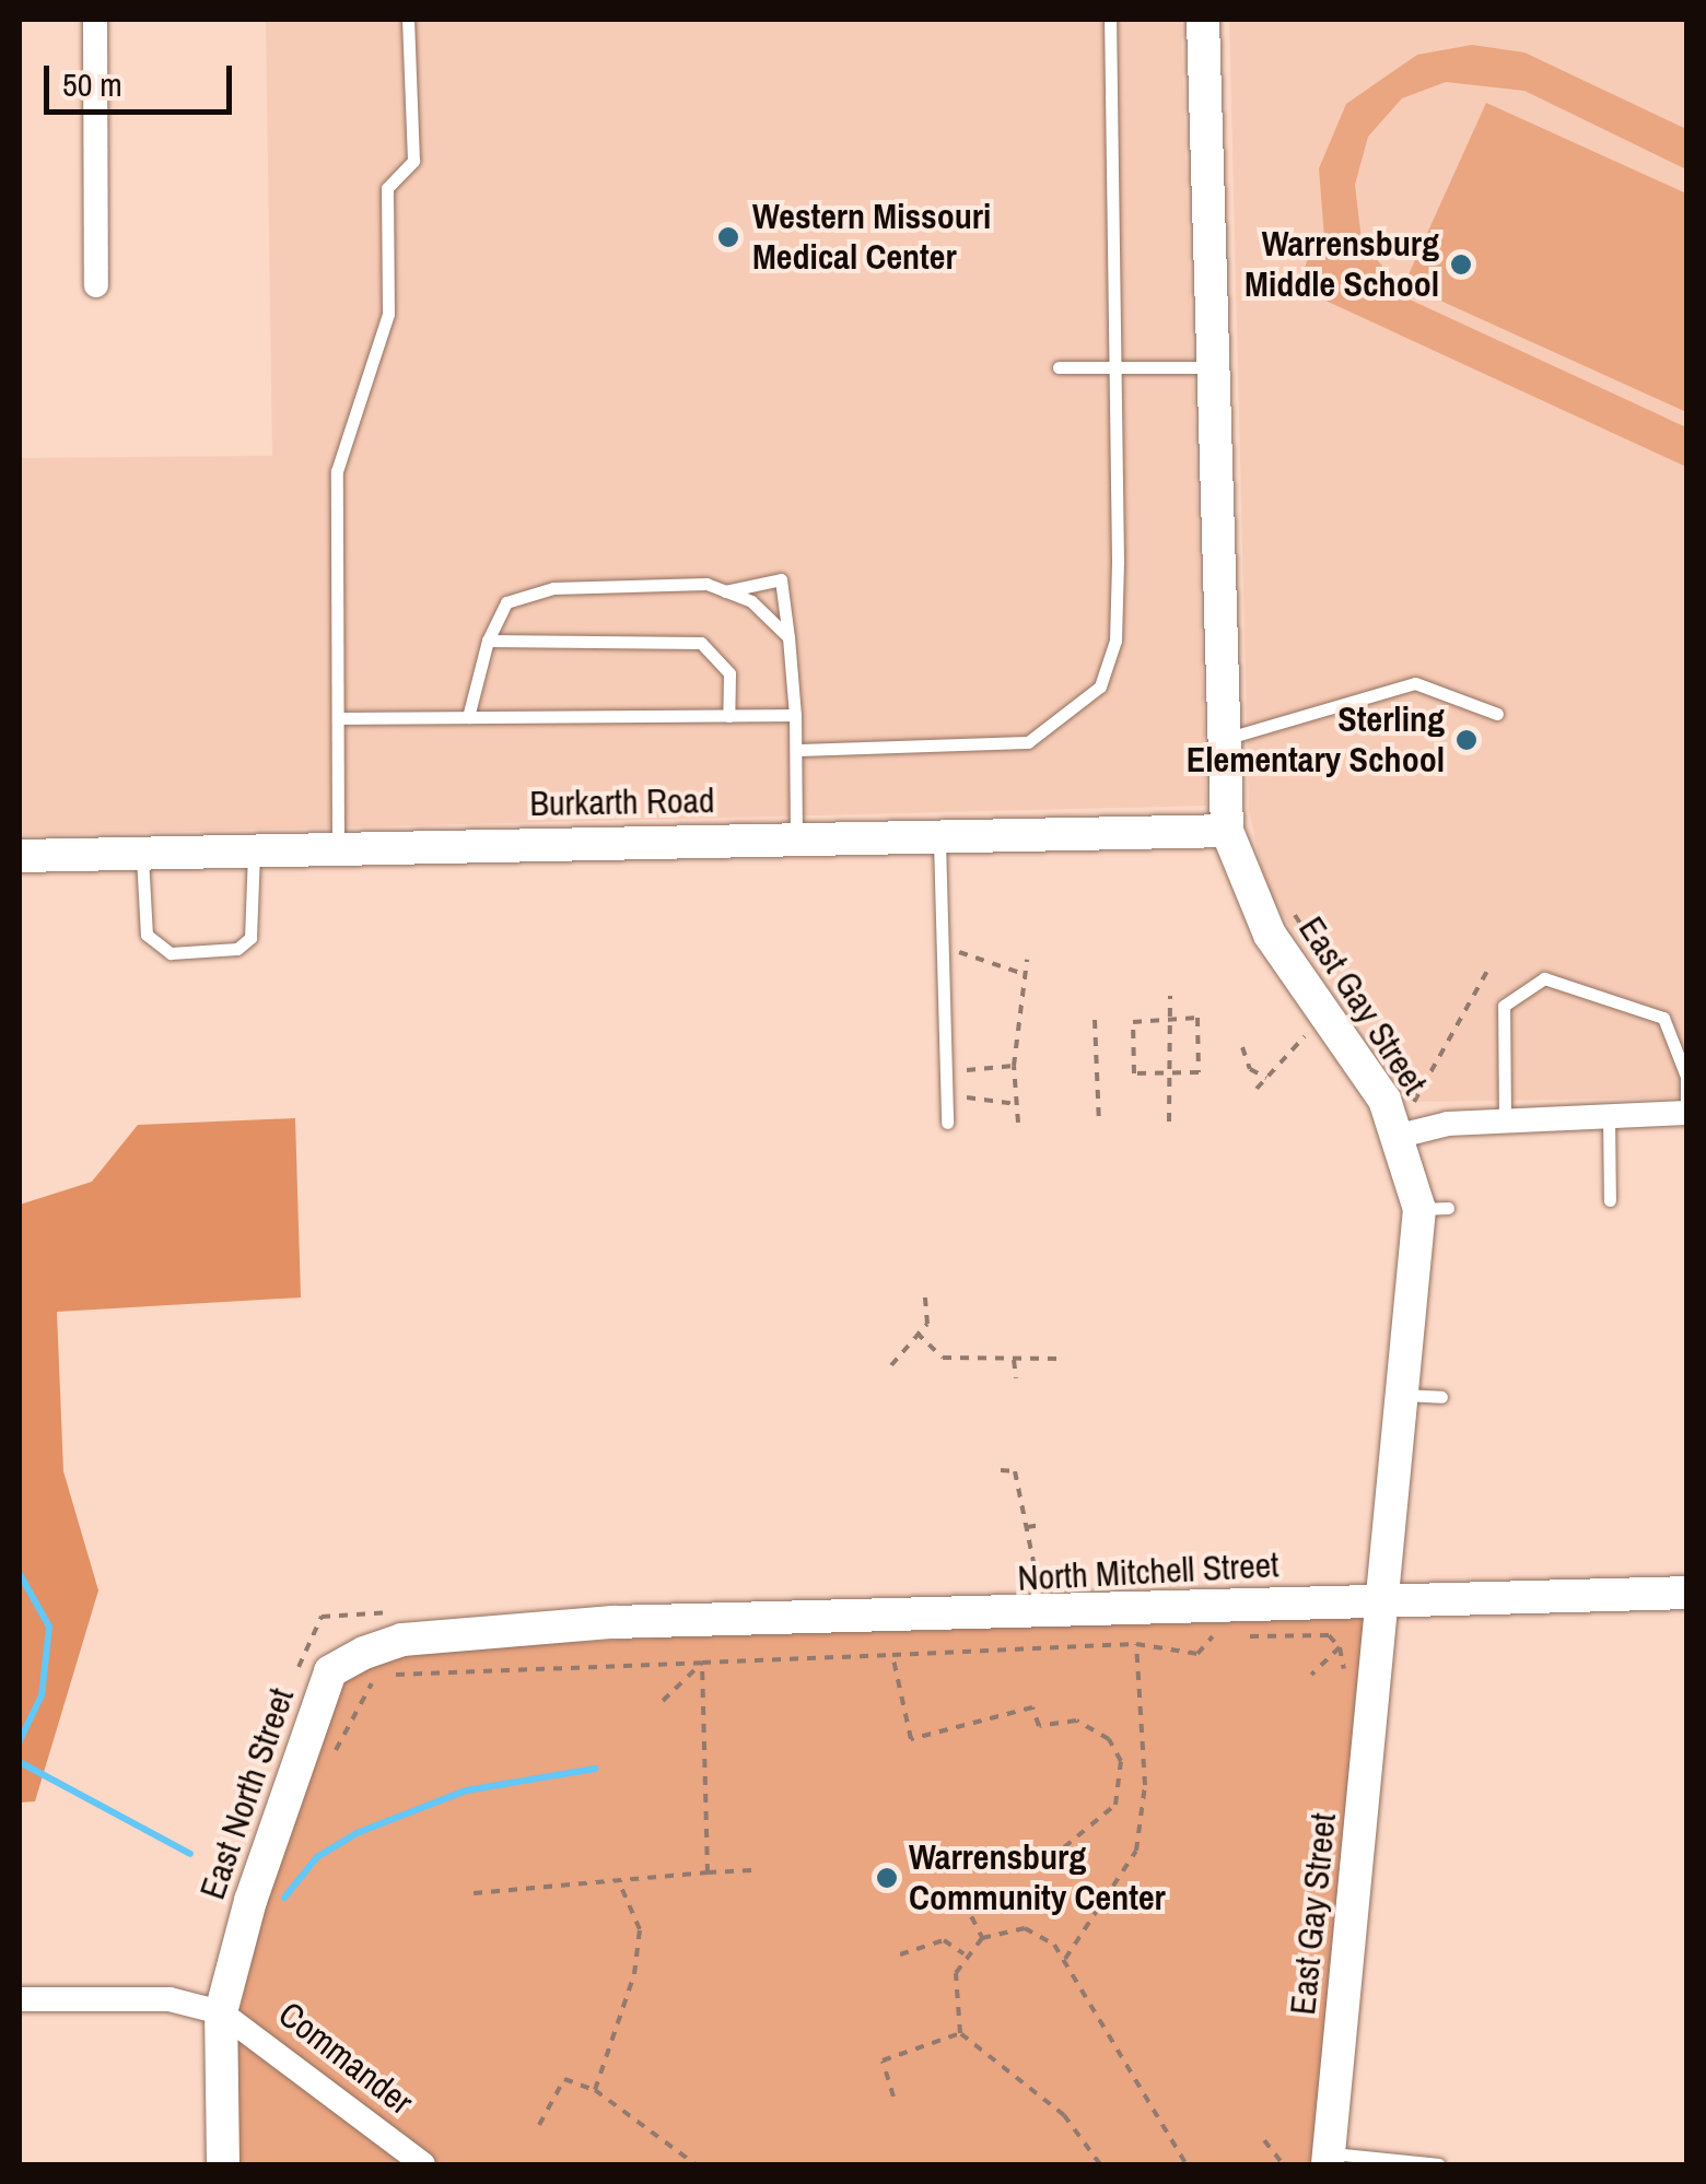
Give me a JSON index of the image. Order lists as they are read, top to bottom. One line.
{"streets":{"main road":["Burkarth Road","East Gay Street","North Mitchell Street","East North Street"],"street":["Commander"]},"crossings":[["Burkarth Road","East Gay Street"],["East Gay Street","North Mitchell Street"],["North Mitchell Street","East North Street"],["East North Street","Commander"]],"places":["Western Missouri Medical Center","Warrensburg Middle School","Sterling Elementary School","Warrensburg Community Center"],"scale_bar":"50 m"}
